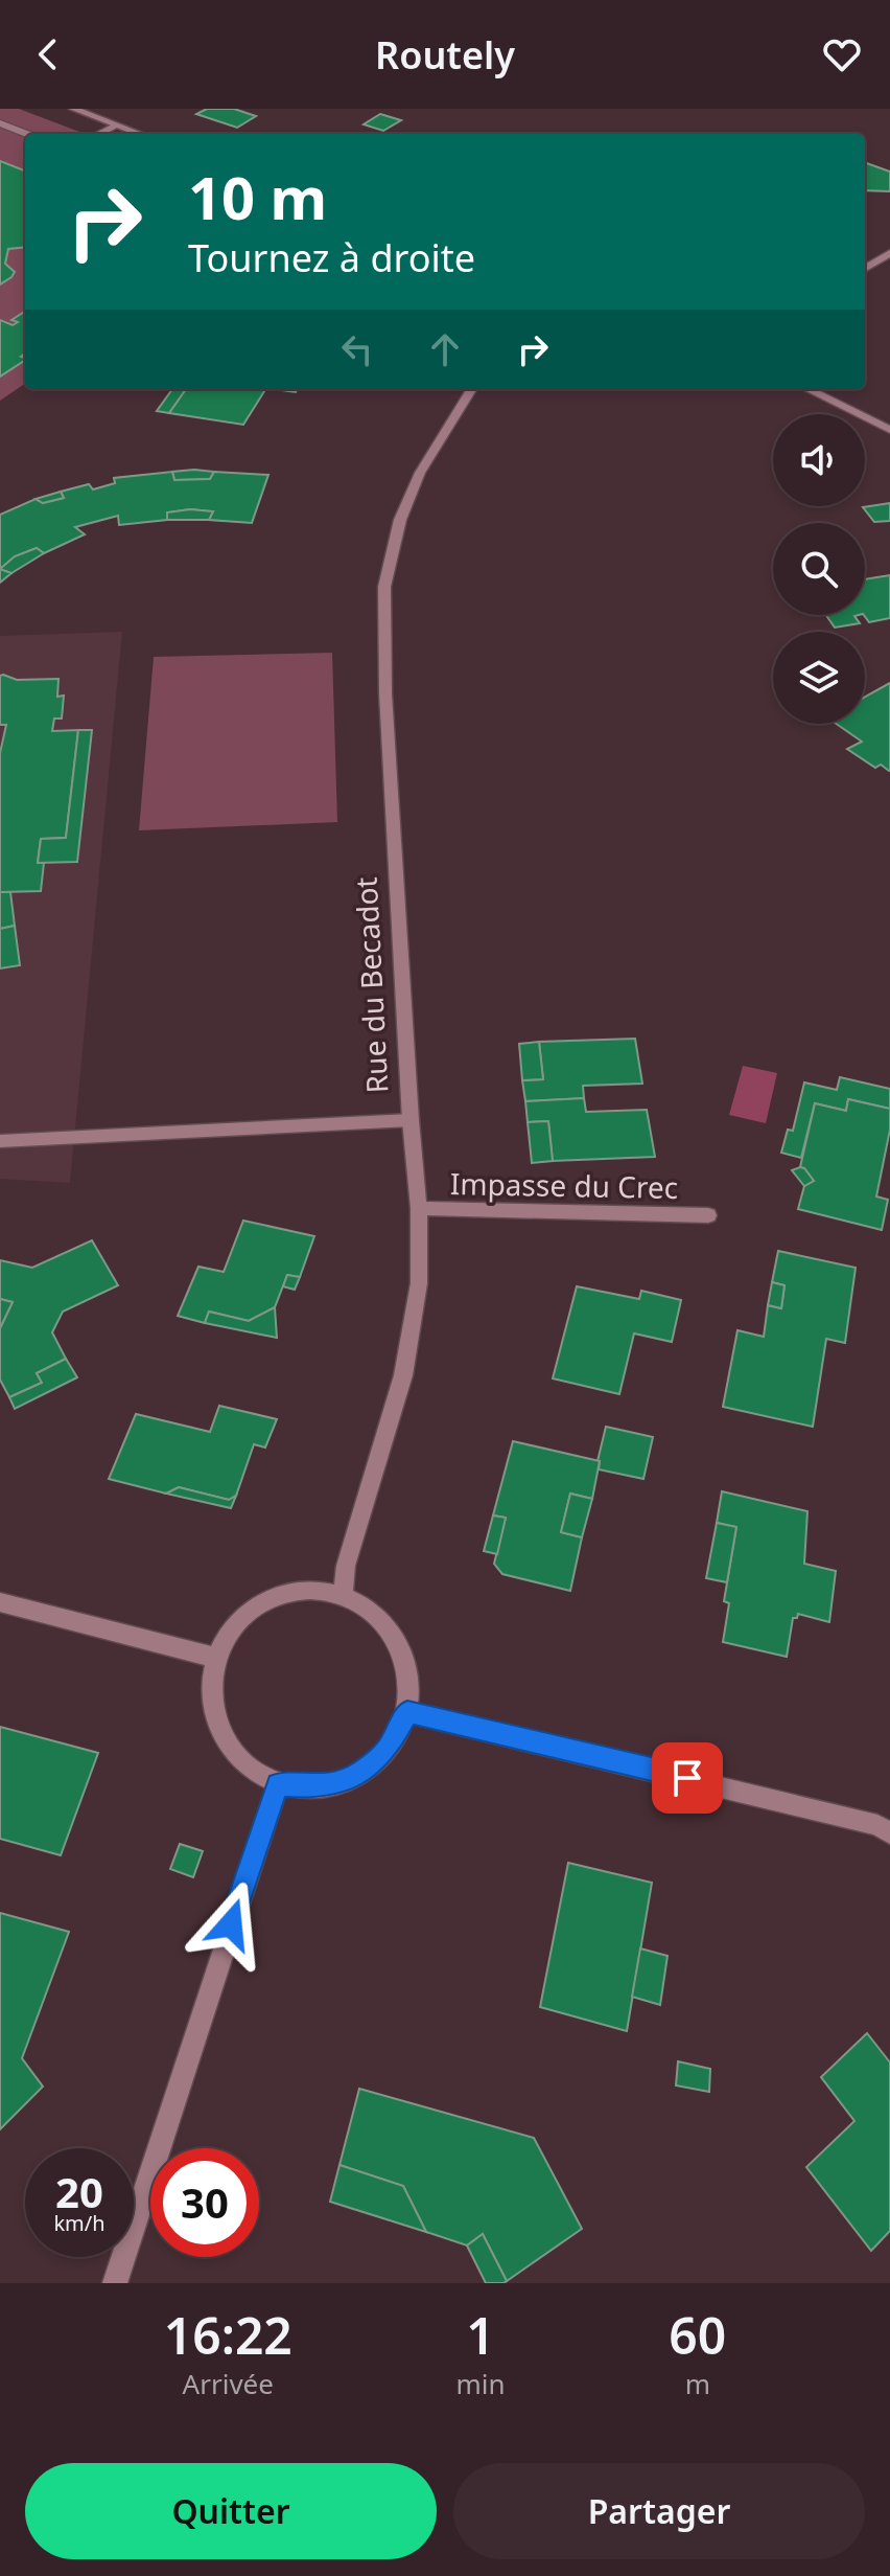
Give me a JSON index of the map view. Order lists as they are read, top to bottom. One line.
{"streets":{"street":["Rue du Becadot","Impasse du Crec"]},"crossings":[["Rue du Becadot","Impasse du Crec"]],"page":{"header":"Routely","turn":["10 m","Tournez à droite"],"speed":"20 km/h","limit":"30","eta":["16:22","Arrivée","1","min","60","m"],"buttons":["Quitter","Partager"]}}
